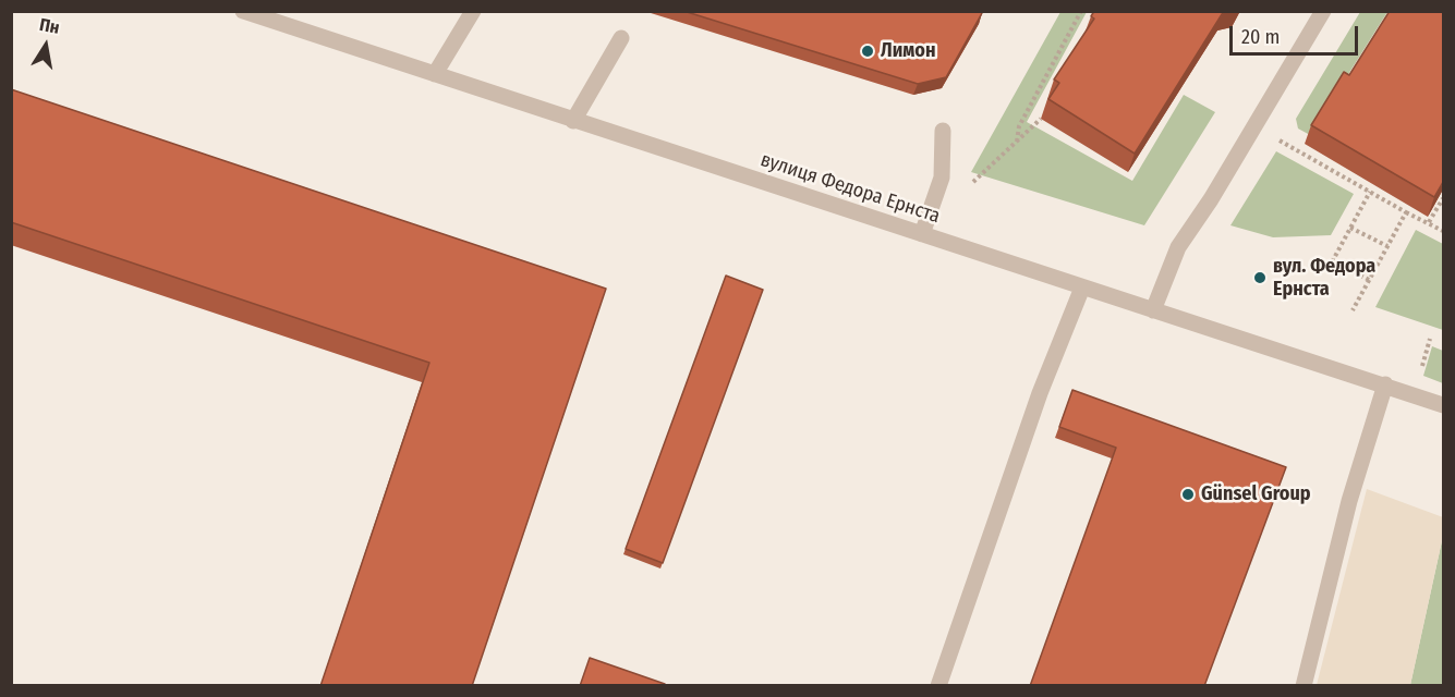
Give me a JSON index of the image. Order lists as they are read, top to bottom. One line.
{"streets":{"street":["вулиця Федора Ернста"]},"places":["Лимон","вул. Федора Ернста","Günsel Group"],"scale_bar":"20 m","north":"top"}
